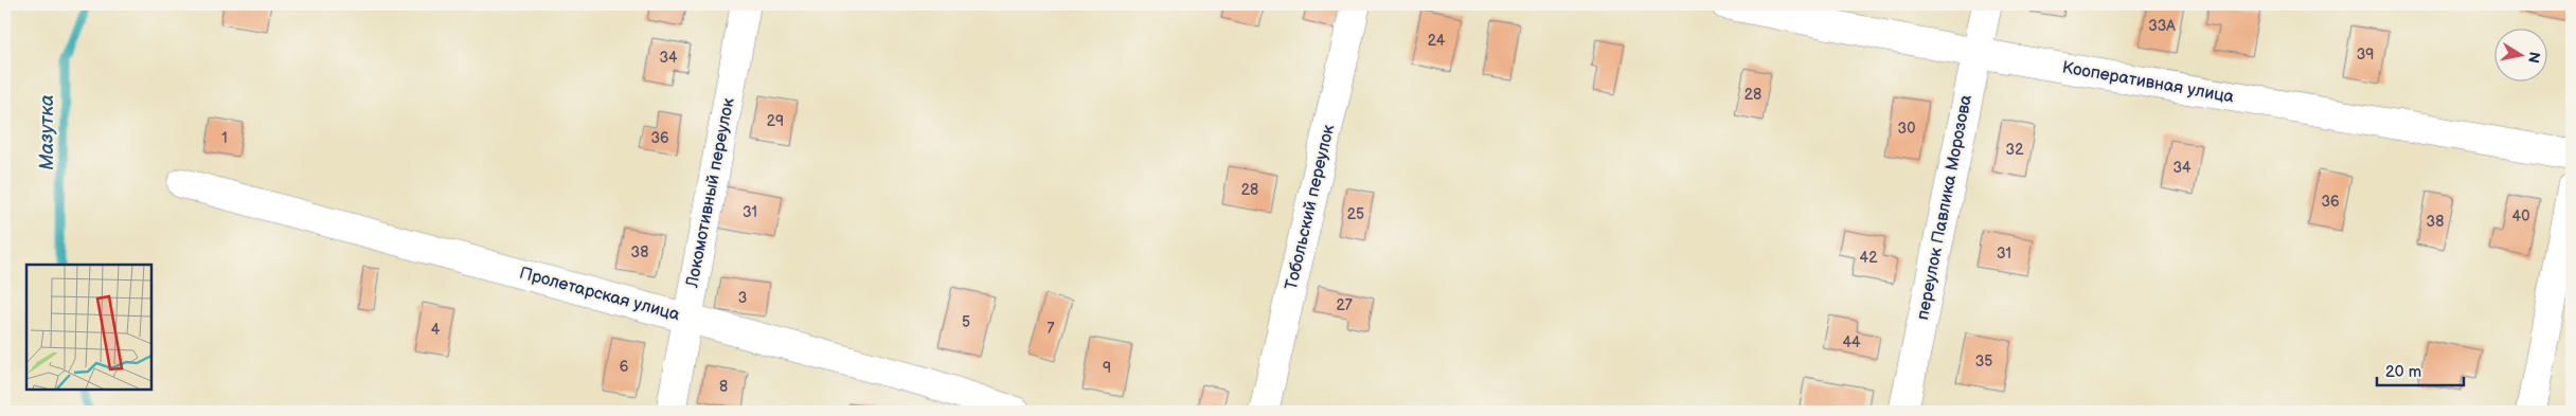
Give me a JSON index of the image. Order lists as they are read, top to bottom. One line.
{"streets":{"street":["Кооперативная улица","Локомотивный переулок","Тобольский переулок","переулок Павлика Морозова","Пролетарская улица"]},"crossings":[["Кооперативная улица","переулок Павлика Морозова"],["Локомотивный переулок","Пролетарская улица"]],"water":["Мазутка"],"house_numbers":["33А","24","39","34","28","29","30","1","36","32","34","28","36","31","25","40","38","38","31","42","3","27","5","7","4","44","35","6","9","8"],"scale_bar":"20 m","north":"right"}
